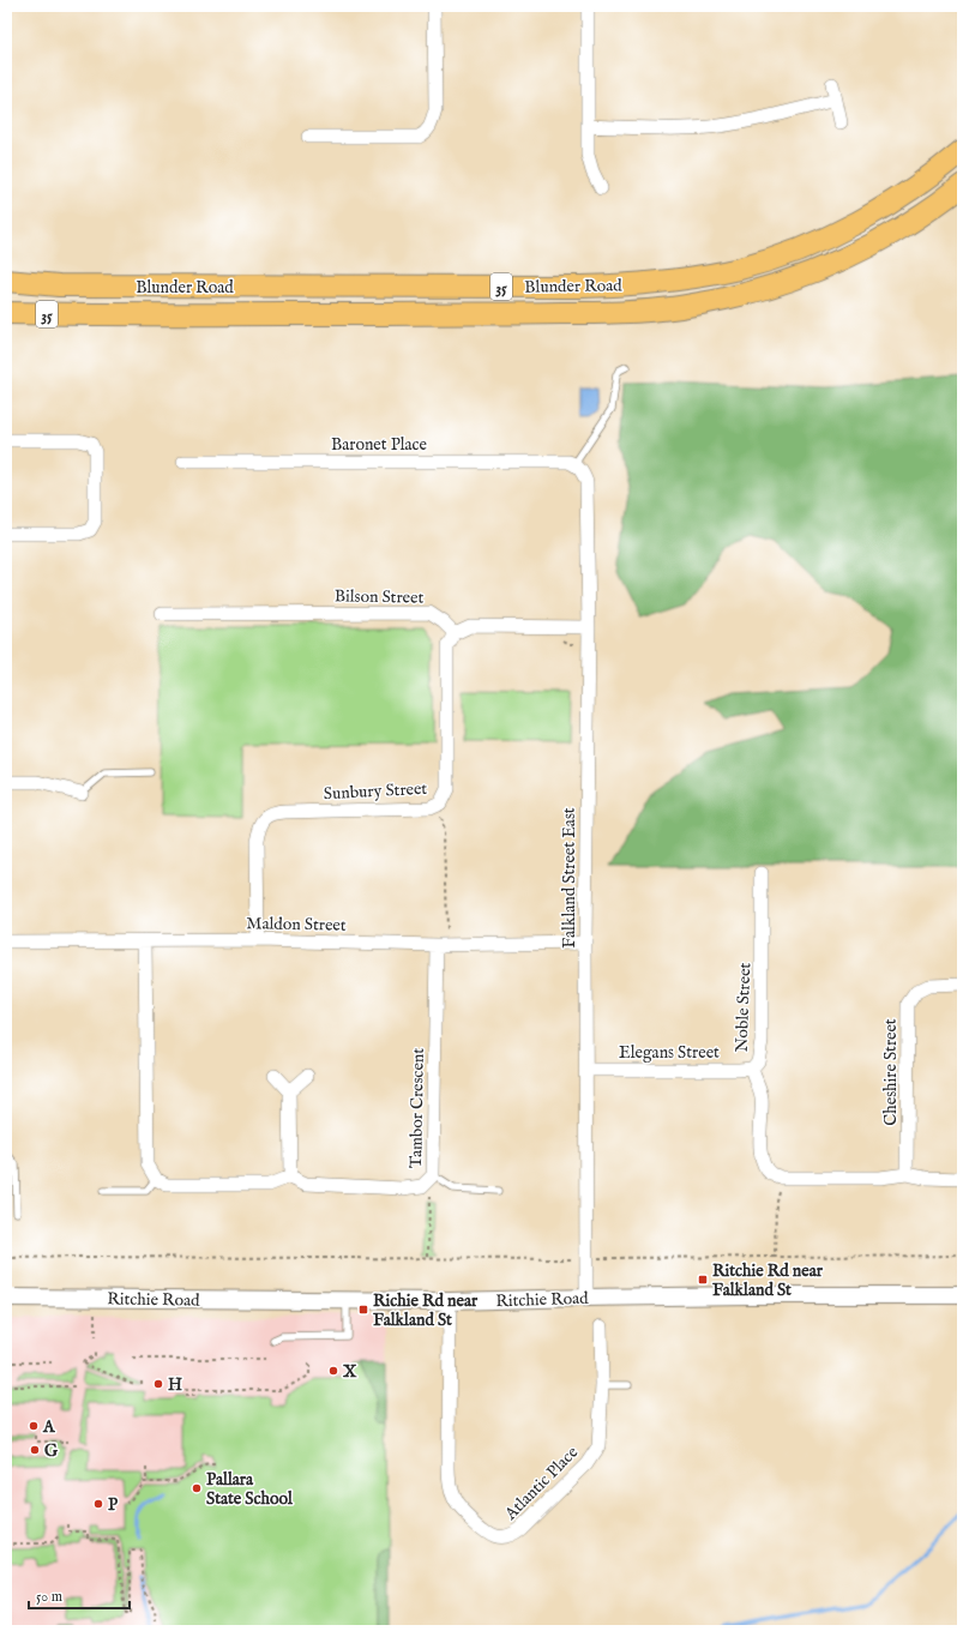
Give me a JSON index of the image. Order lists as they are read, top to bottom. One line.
{"streets":{"main road":["Blunder Road","35"],"street":["Baronet Place","Bilson Street","Sunbury Street","Falkland Street East","Maldon Street","Noble Street","Elegans Street","Cheshire Street","Tambor Crescent","Ritchie Road","Atlantic Place"]},"crossings":[["Baronet Place","Falkland Street East"],["Bilson Street","Sunbury Street"],["Sunbury Street","Maldon Street"],["Falkland Street East","Maldon Street"],["Falkland Street East","Elegans Street"],["Falkland Street East","Ritchie Road"],["Maldon Street","Tambor Crescent"],["Noble Street","Elegans Street"],["Ritchie Road","Atlantic Place"]],"places":{"transit":["Ritchie Rd near Falkland St","Richie Rd near Falkland St"],"other":["X","H","A","G","Pallara State School","P"]},"scale_bar":"50 m"}
